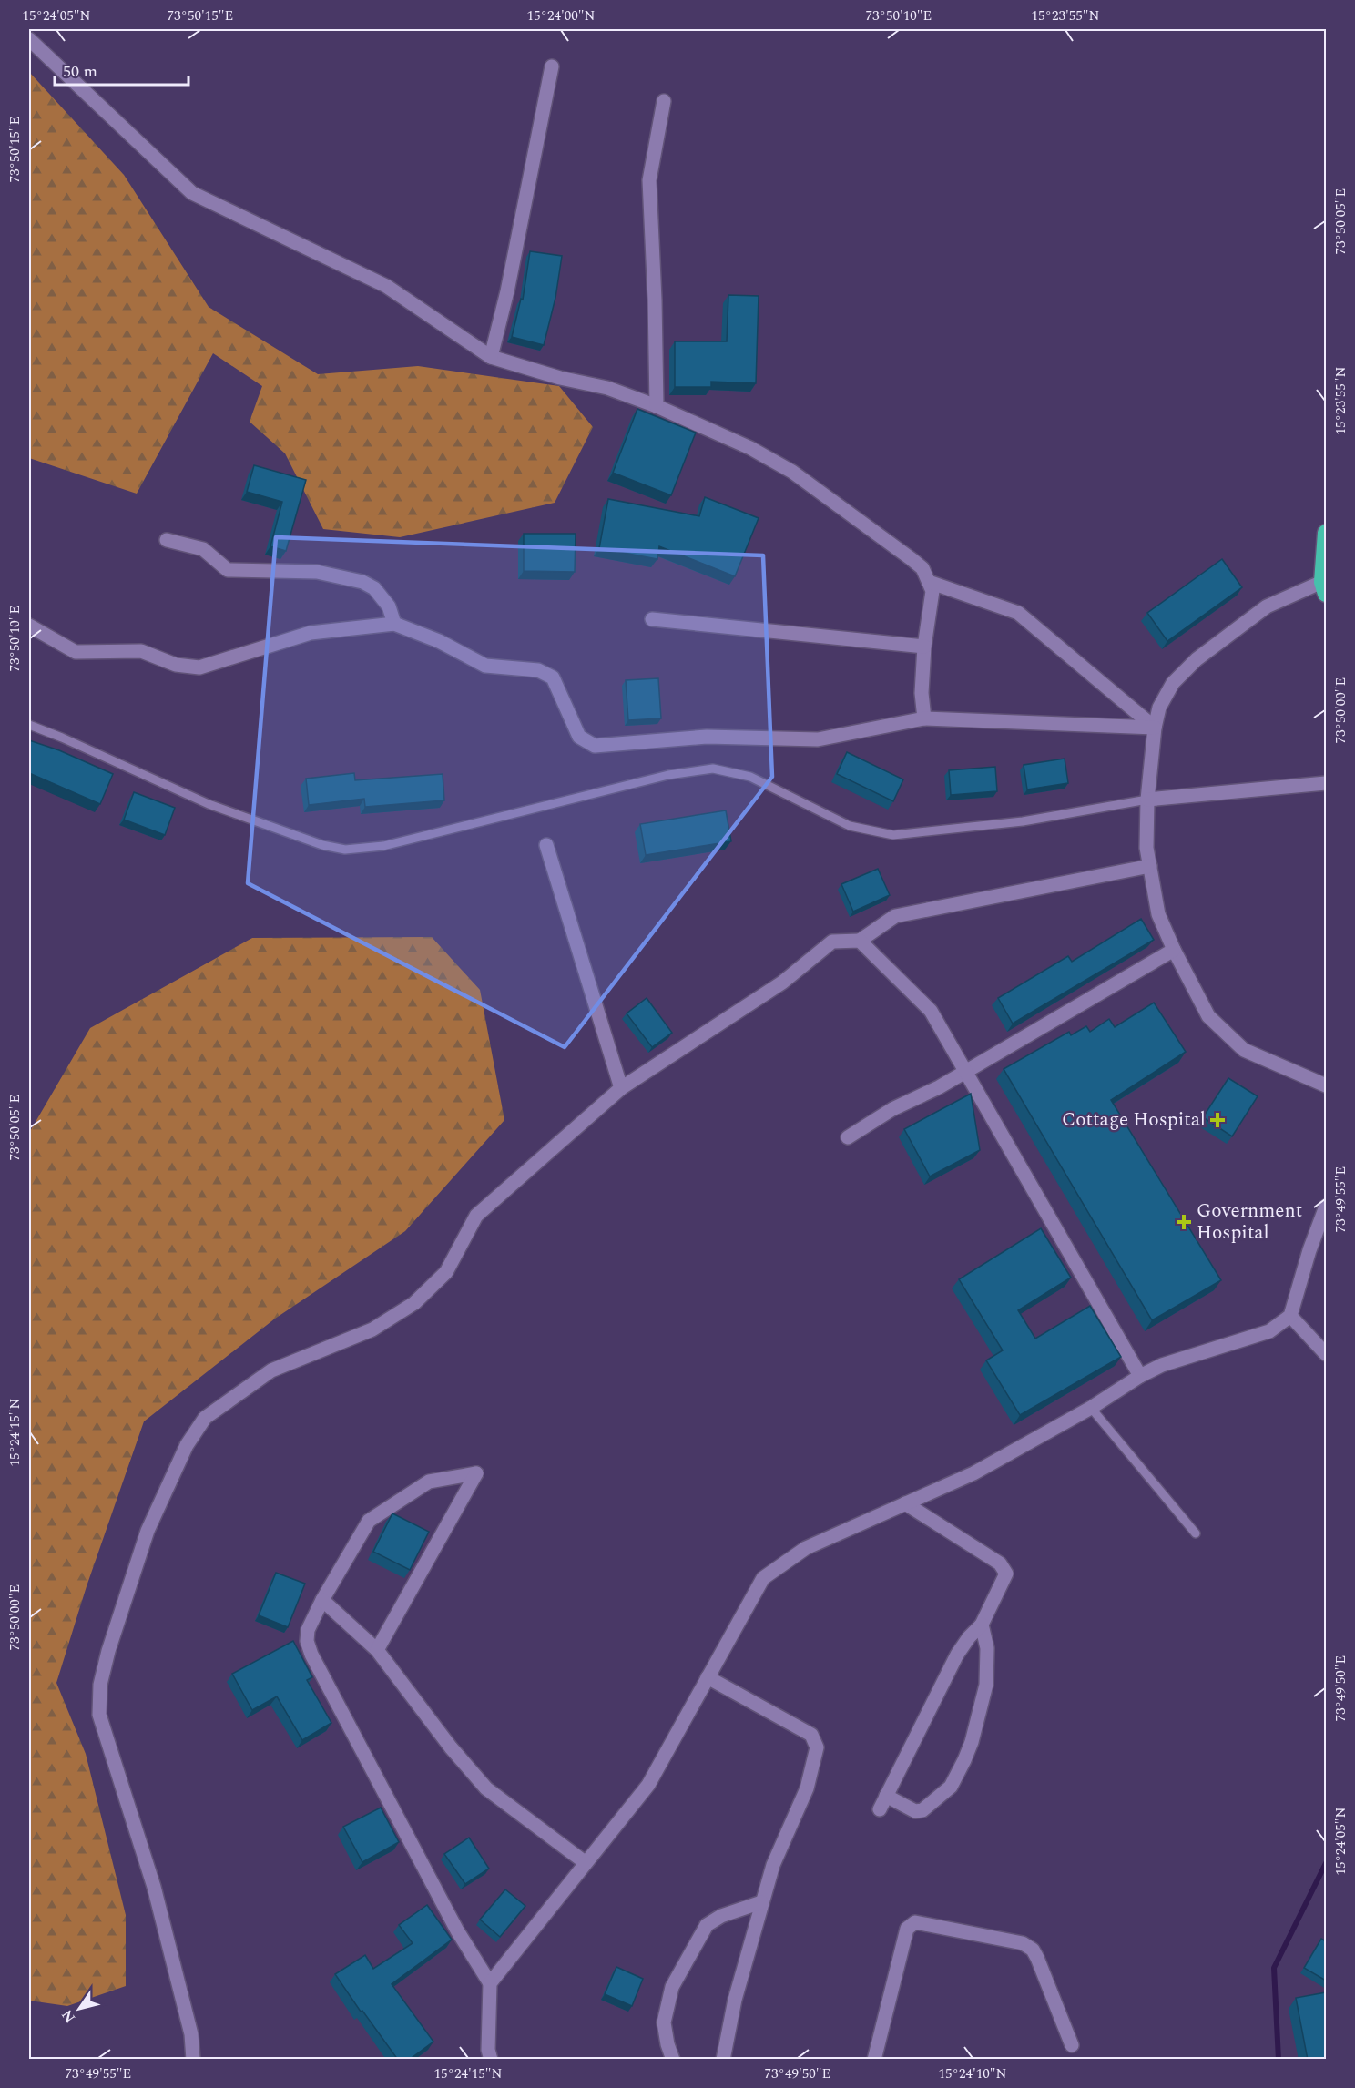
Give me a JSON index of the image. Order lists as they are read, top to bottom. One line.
{"places":{"health":["Cottage Hospital","Government Hospital"]},"scale_bar":"50 m","north":"bottom left","coordinates":["15°24'05\"N","73°50'15\"E","15°24'00\"N","73°50'10\"E","15°23'55\"N","73°50'05\"E","73°50'00\"E","73°49'55\"E","15°24'15\"N","73°49'50\"E","15°24'10\"N"]}
